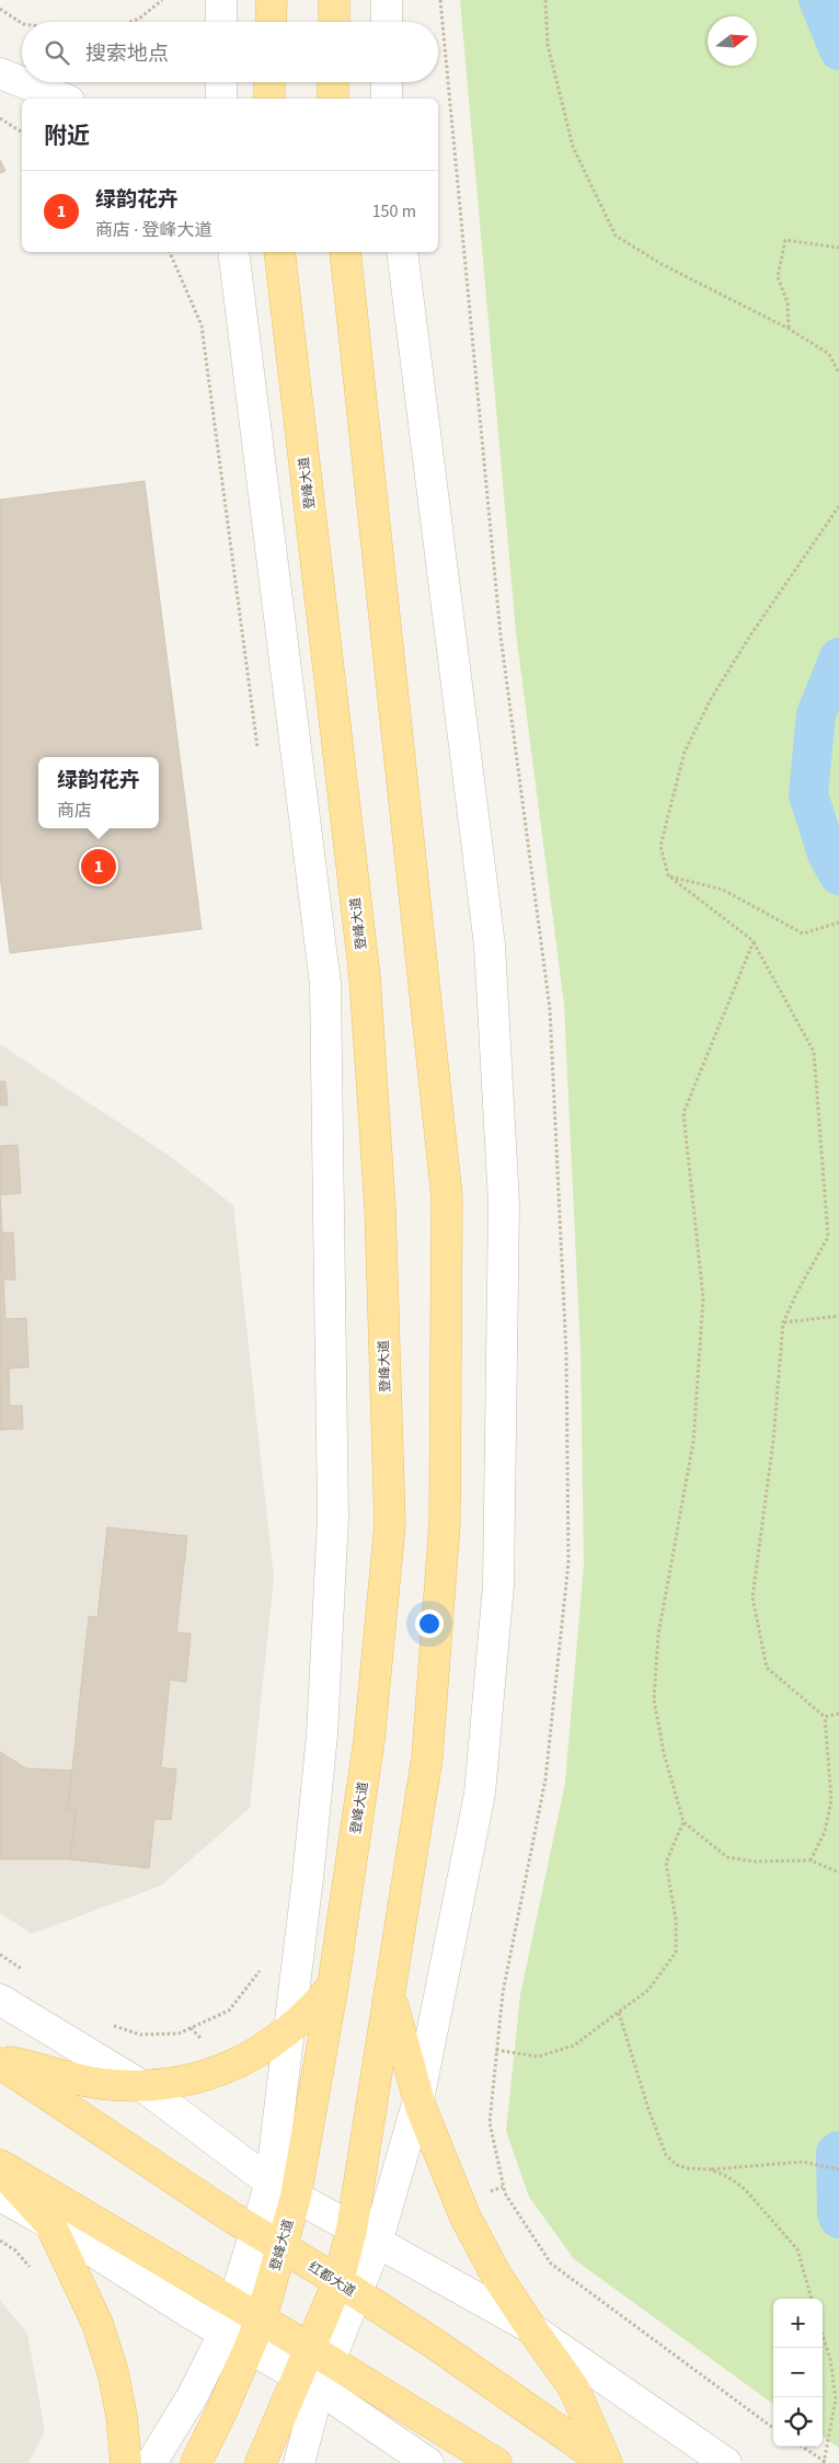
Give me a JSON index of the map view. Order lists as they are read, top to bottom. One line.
{"streets":{"main road":["登峰大道","红都大道"]},"crossings":[["登峰大道","红都大道"]],"north":"right","page":{"search":"搜索地点","heading":"附近","list":[{"mark":"1","name":"绿韵花卉","note":"商店 · 登峰大道","value":"150 m"}],"popup":["绿韵花卉","商店"],"pins":"1","map_buttons":["+","−"]}}
